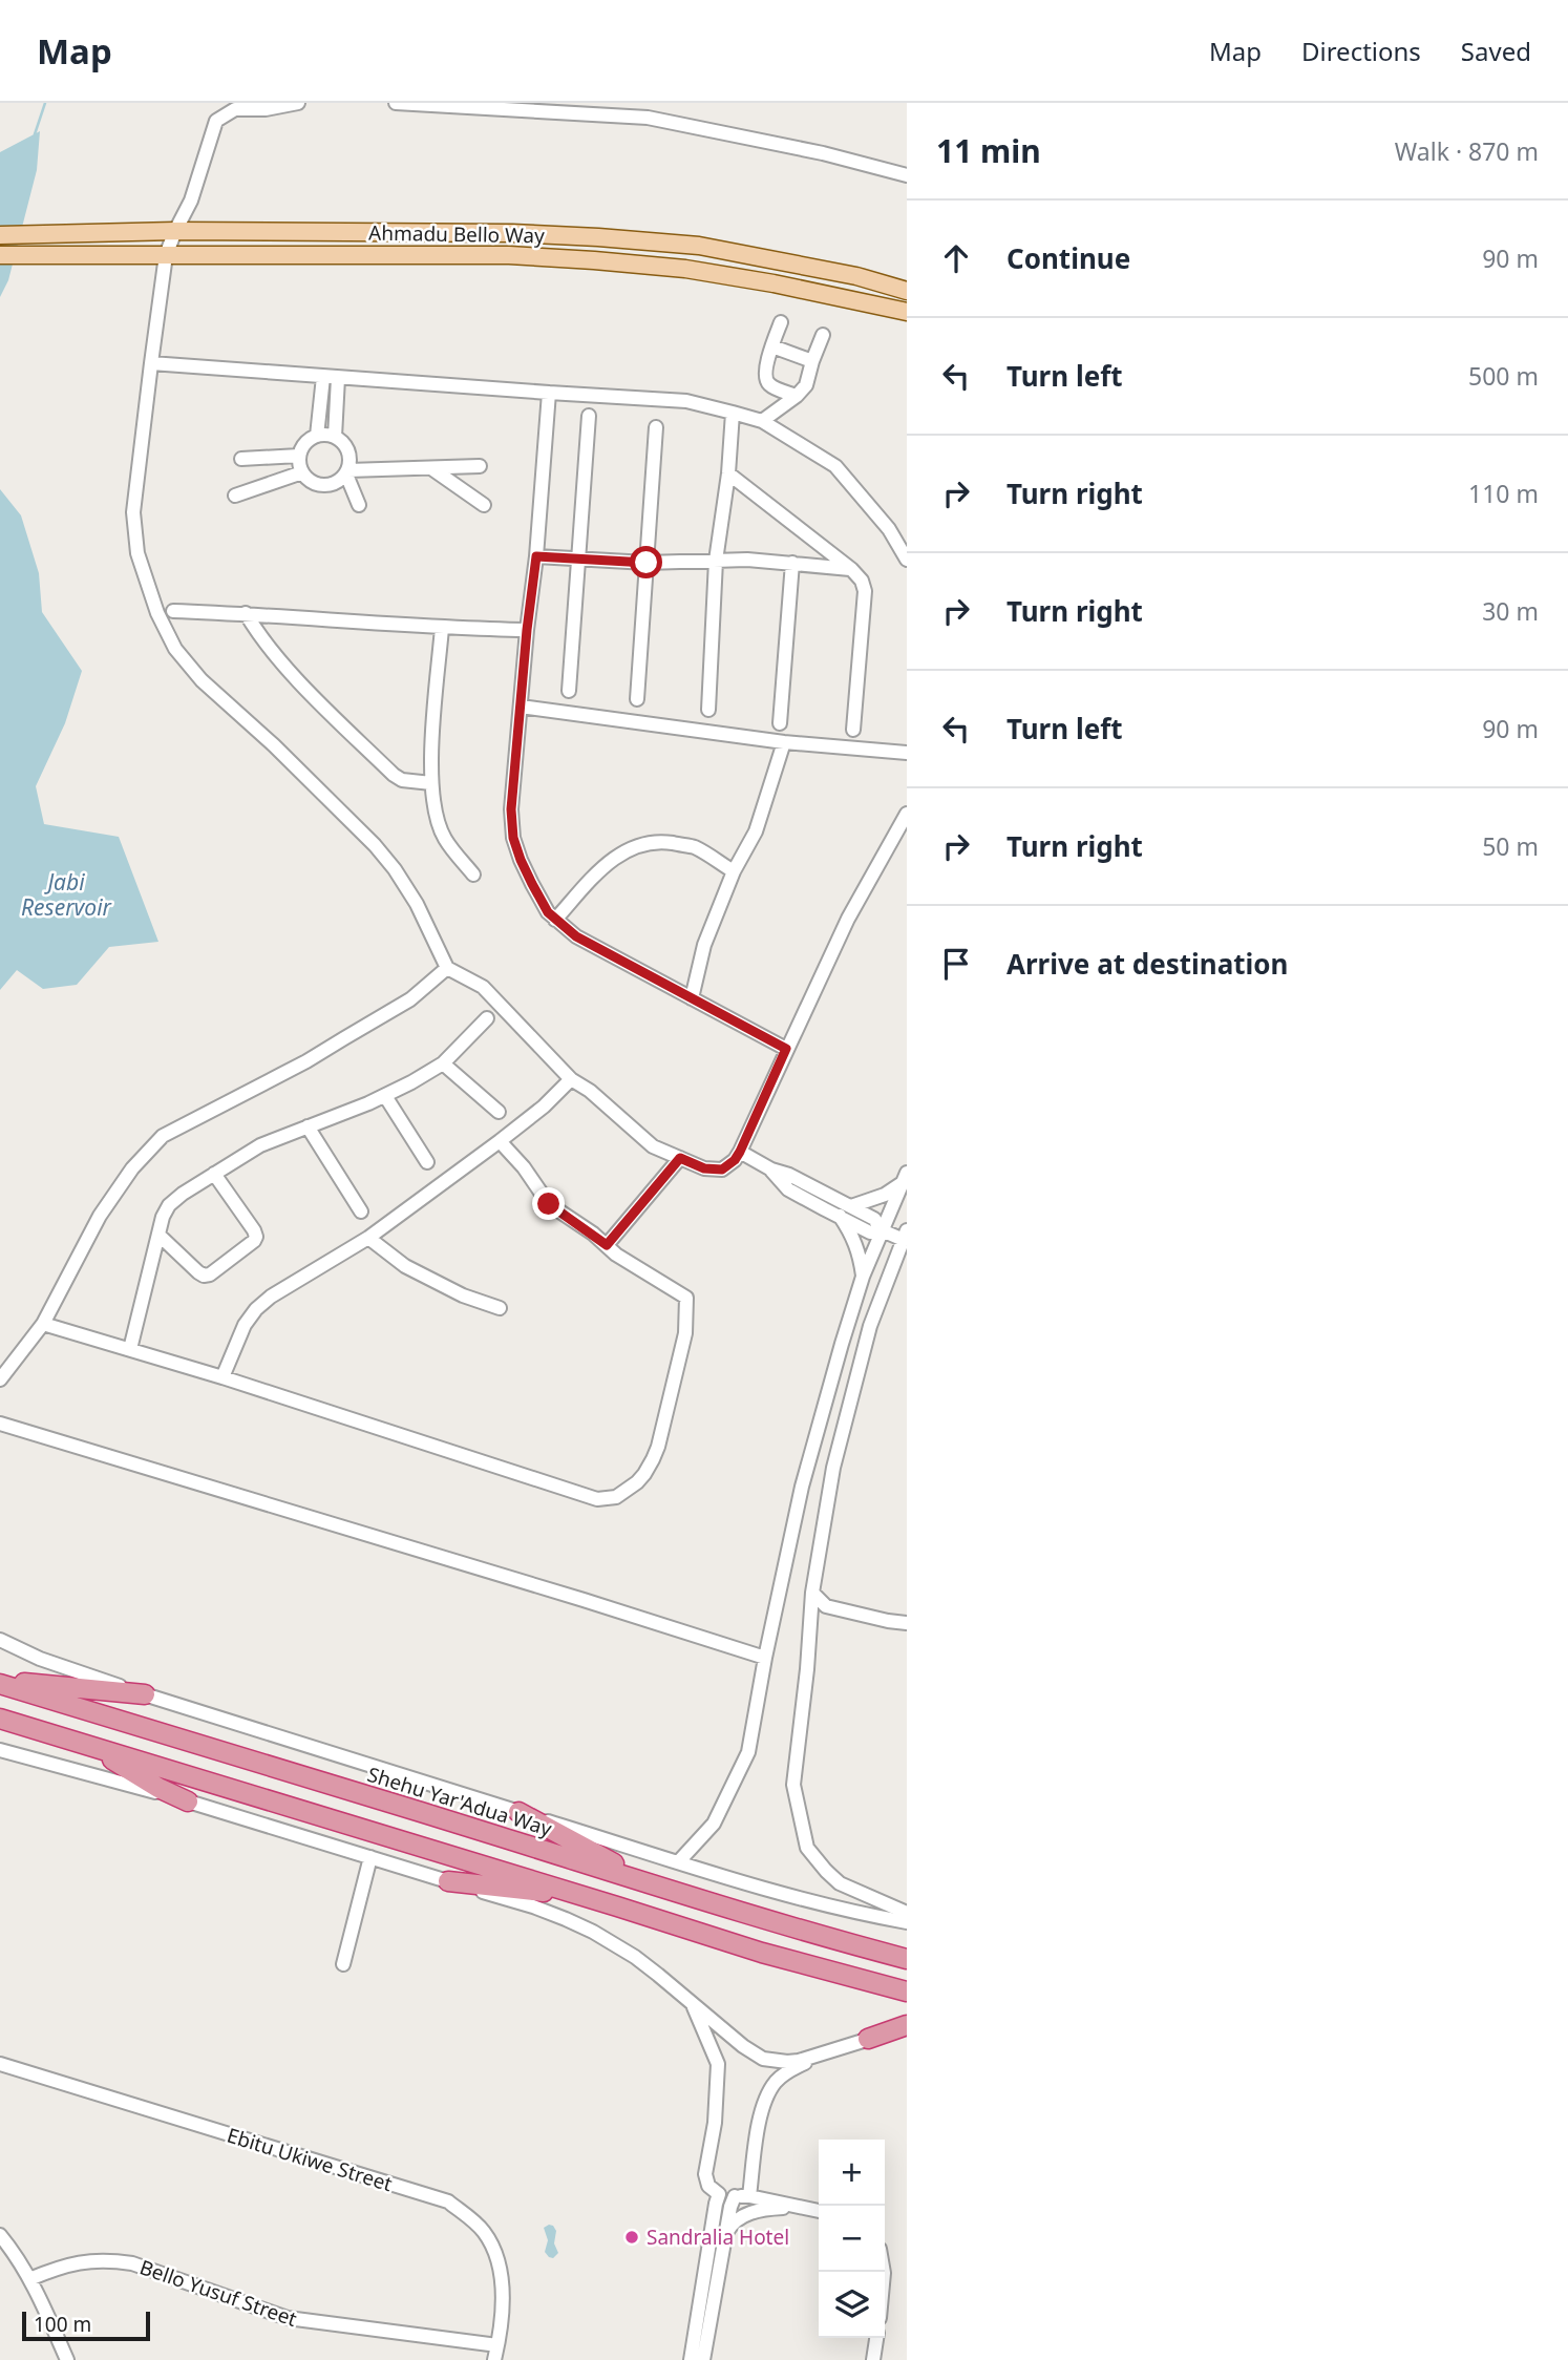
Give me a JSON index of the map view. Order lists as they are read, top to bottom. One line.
{"streets":{"highway":["Shehu Yar'Adua Way"],"main road":["Ahmadu Bello Way"],"street":["Ebitu Ukiwe Street","Bello Yusuf Street"]},"crossings":[["Ebitu Ukiwe Street","Bello Yusuf Street"]],"water":["Jabi Reservoir"],"places":["Sandralia Hotel"],"scale_bar":"100 m","page":{"header":"Map","nav":["Map","Directions","Saved"],"heading":["11 min","Walk · 870 m"],"list":[["Continue","90 m"],["Turn left","500 m"],["Turn right","110 m"],["Turn right","30 m"],["Turn left","90 m"],["Turn right","50 m"],"Arrive at destination"],"map_buttons":["+","−"],"scale":"100 m"}}
